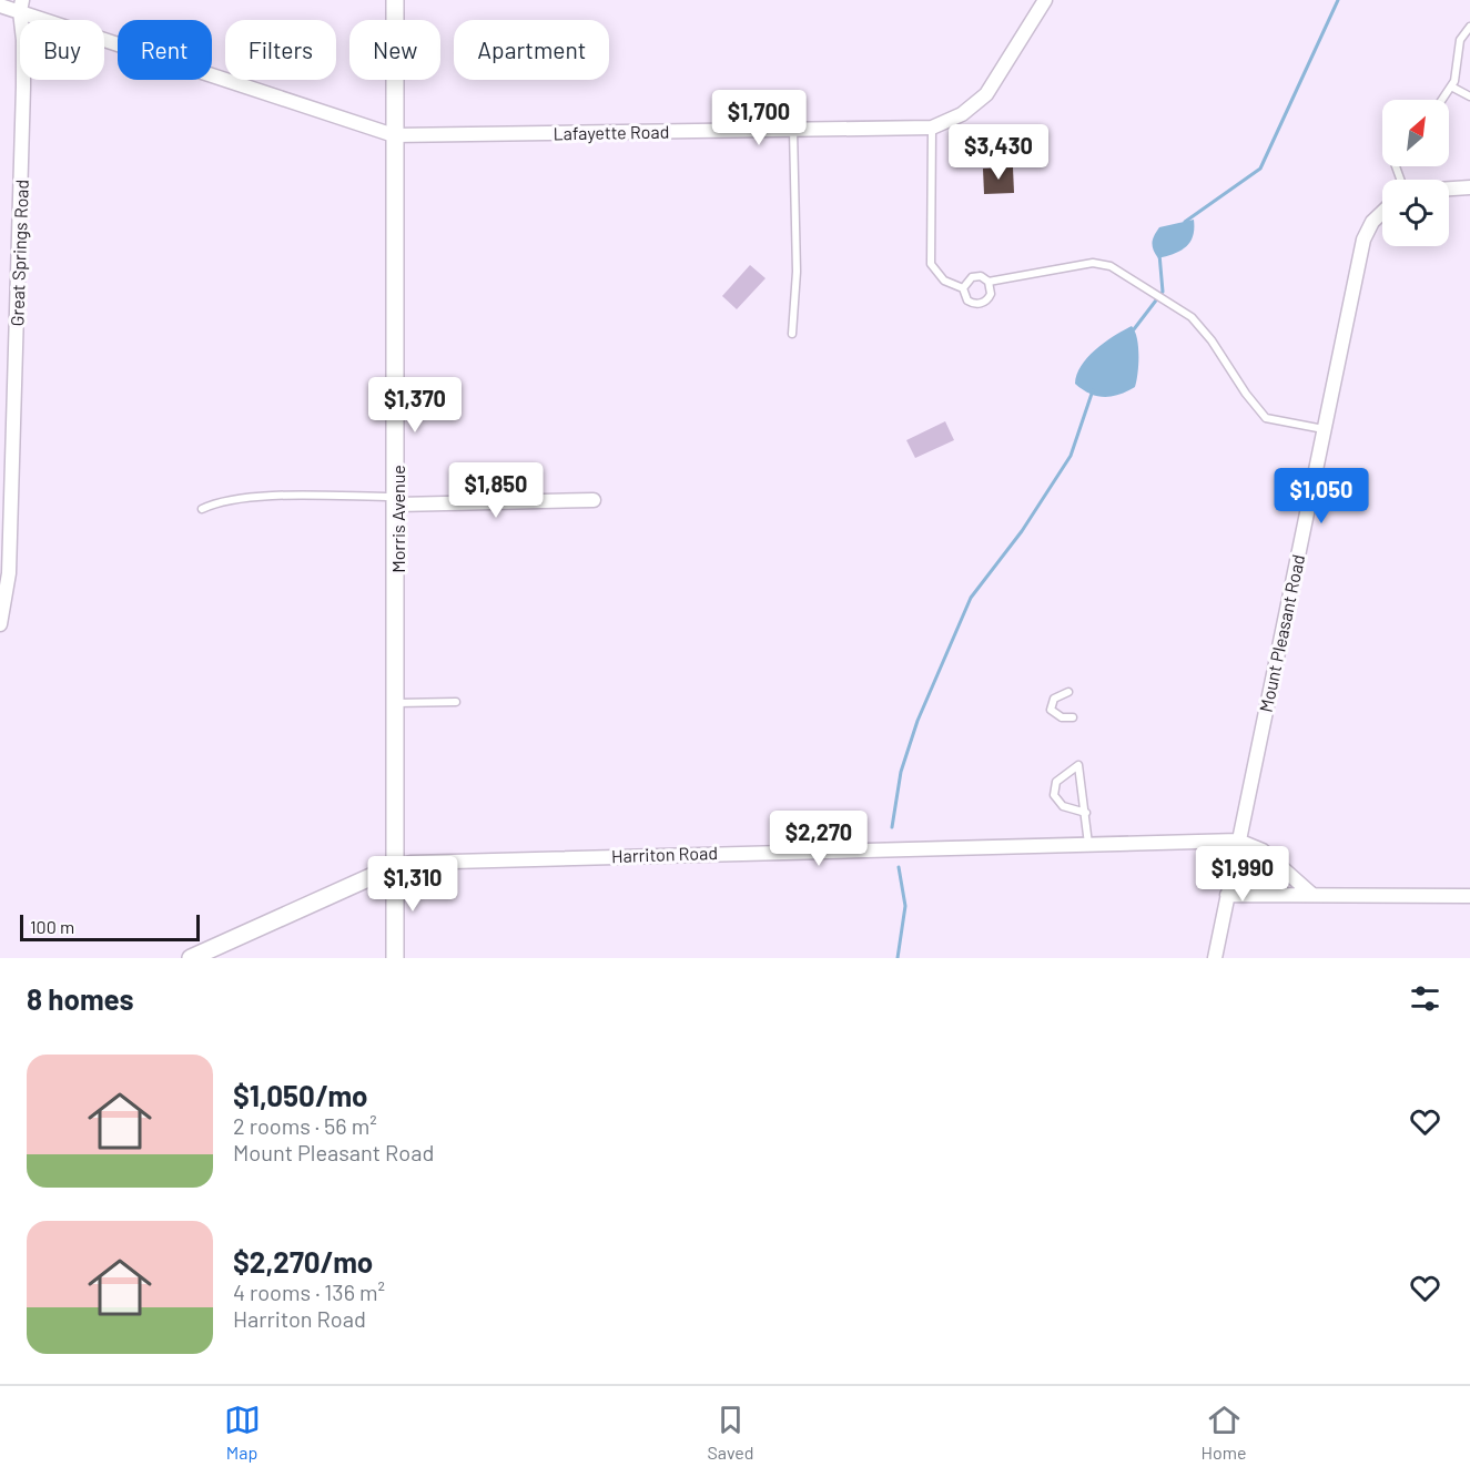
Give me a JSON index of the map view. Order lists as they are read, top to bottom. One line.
{"streets":{"street":["Lafayette Road","Great Springs Road","Morris Avenue","Mount Pleasant Road","Harriton Road"]},"crossings":[["Lafayette Road","Great Springs Road"],["Lafayette Road","Morris Avenue"],["Morris Avenue","Harriton Road"],["Mount Pleasant Road","Harriton Road"]],"scale_bar":"100 m","north":"top right","page":{"chip":["Buy","Rent","Filters","New","Apartment"],"price":["$1,700","$3,430","$1,370","$1,850","$1,050","$2,270","$1,990","$1,310"],"scale":"100 m","heading":"8 homes","list":[{"name":"$1,050/mo","note":"2 rooms · 56 m² · Mount Pleasant Road"},{"name":"$2,270/mo","note":"4 rooms · 136 m² · Harriton Road"}],"tabs":["Map","Saved","Home"]}}
